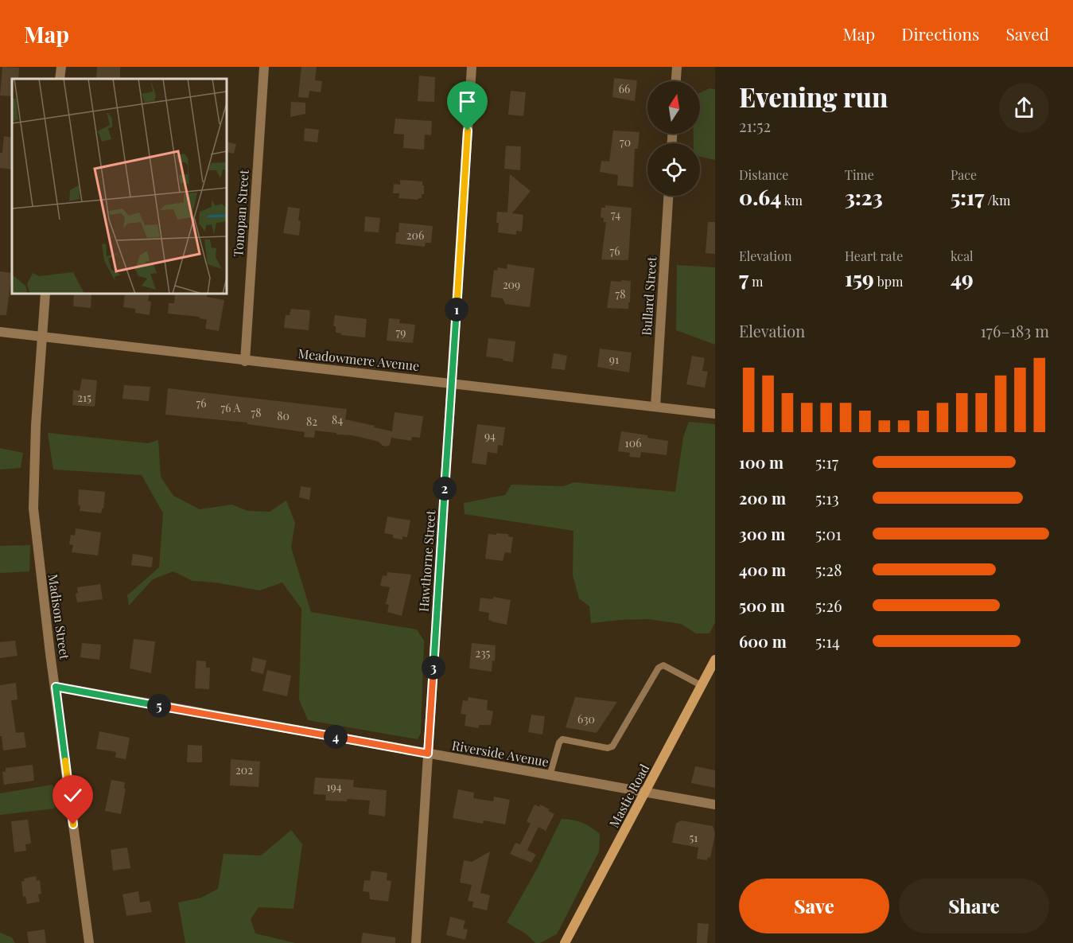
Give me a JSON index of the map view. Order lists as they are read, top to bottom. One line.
{"streets":{"main road":["Mastic Road"],"street":["Tonopan Street","Bullard Street","Meadowmere Avenue","Hawthorne Street","Madison Street","Riverside Avenue"]},"crossings":[["Tonopan Street","Meadowmere Avenue"],["Bullard Street","Meadowmere Avenue"],["Meadowmere Avenue","Hawthorne Street"],["Meadowmere Avenue","Madison Street"],["Hawthorne Street","Riverside Avenue"],["Madison Street","Riverside Avenue"],["Riverside Avenue","Mastic Road"]],"house_numbers":["66","70","74","206","76","209","78","79","91","215","76","76 A","78","80","84","82","94","106","235","630","202","194","51"],"north":"top","page":{"header":"Map","nav":["Map","Directions","Saved"],"heading":["Evening run","21:52"],"stats":[["Distance","0.64 km"],["Time","3:23"],["Pace","5:17 /km"],["Elevation","7 m"],["Heart rate","159 bpm"],["kcal","49"]],"pins":["1","2","3","5","4"],"chart":["Elevation","176–183 m"],"list":[{"name":"100 m","note":"5:17"},{"name":"200 m","note":"5:13"},{"name":"300 m","note":"5:01"},{"name":"400 m","note":"5:28"},{"name":"500 m","note":"5:26"},{"name":"600 m","note":"5:14"}],"buttons":["Save","Share"]}}
